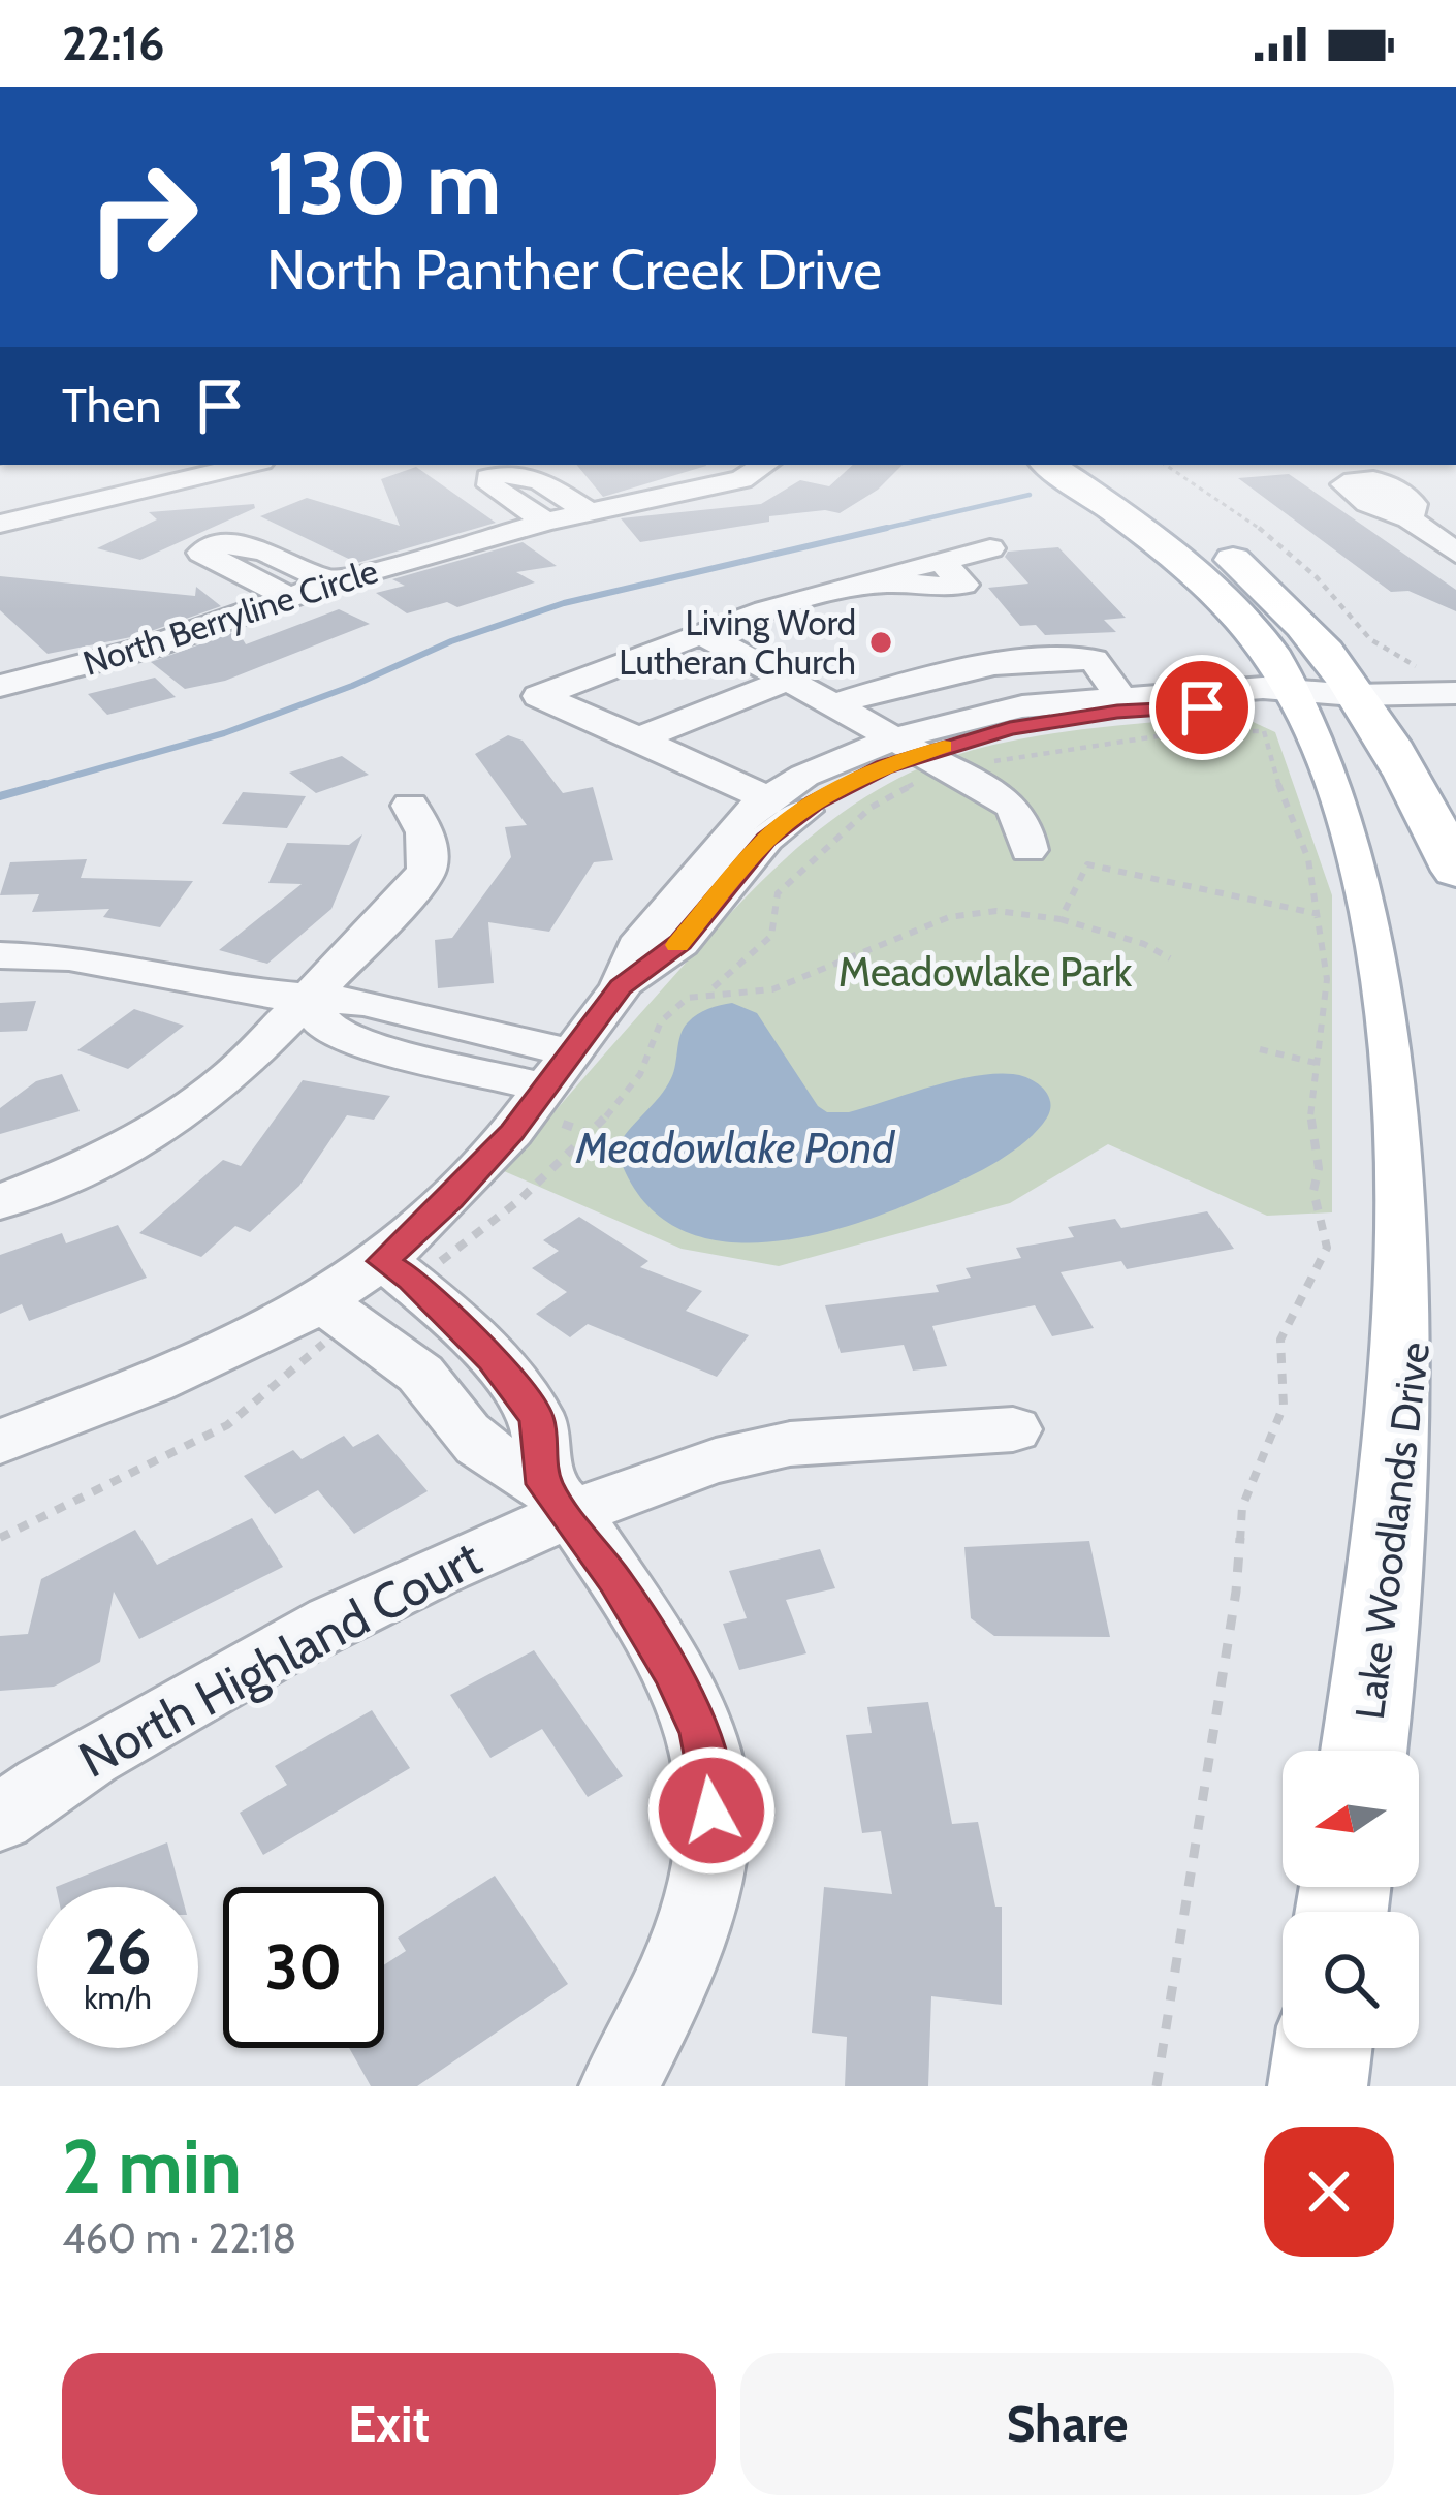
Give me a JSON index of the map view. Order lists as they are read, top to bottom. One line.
{"streets":{"main road":["Lake Woodlands Drive"],"street":["North Berryline Circle","North Highland Court"]},"water":["Meadowlake Pond"],"parks":["Meadowlake Park"],"places":["Living Word Lutheran Church"],"north":"left","page":{"status":"22:16","turn":["130 m","North Panther Creek Drive"],"then":"Then","speed":"26 km/h","limit":"30","heading":["2 min","460 m · 22:18"],"buttons":["Exit","Share"]}}
